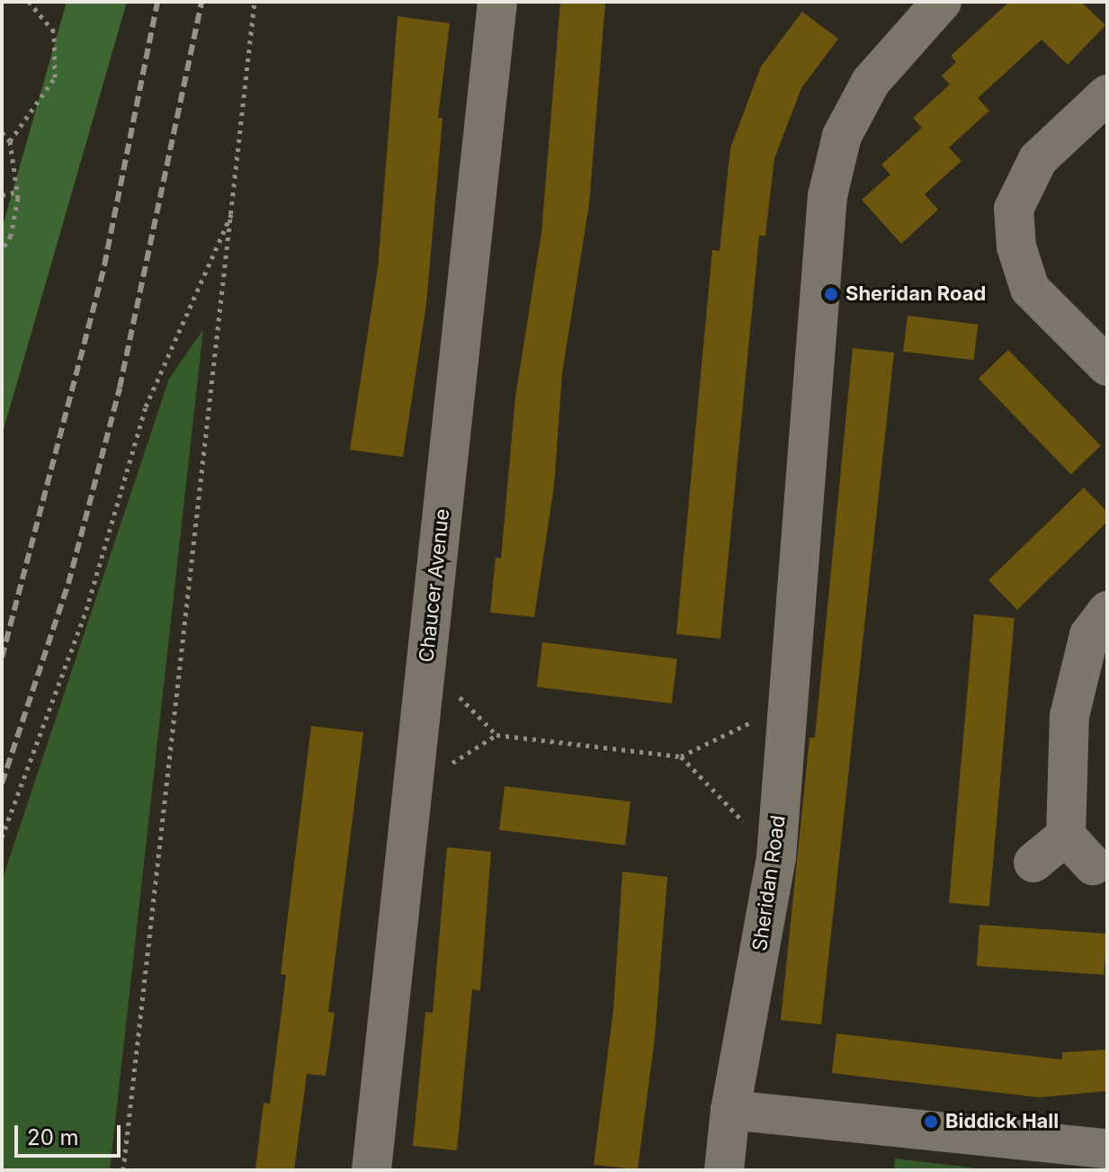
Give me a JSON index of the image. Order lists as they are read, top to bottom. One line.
{"streets":{"street":["Chaucer Avenue","Sheridan Road"]},"places":["Sheridan Road","Biddick Hall"],"scale_bar":"20 m"}
